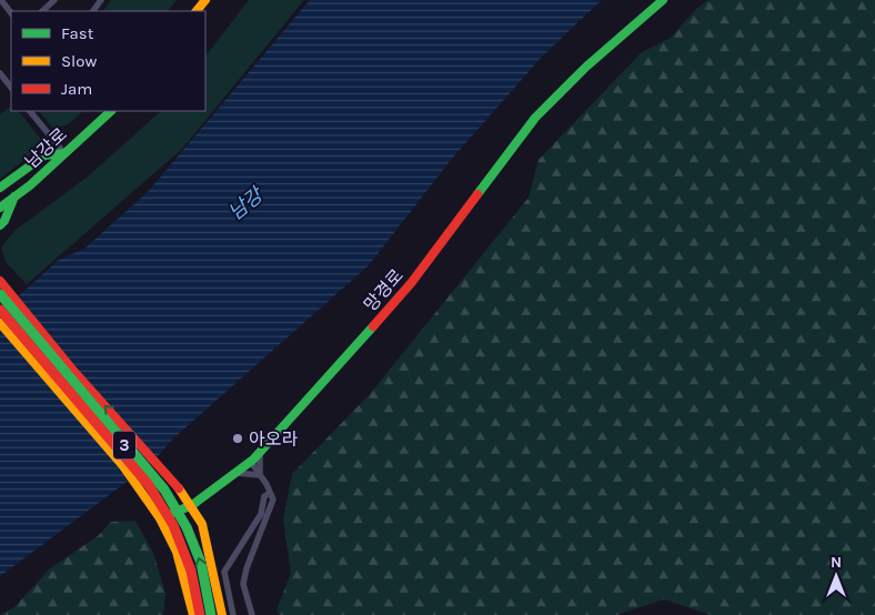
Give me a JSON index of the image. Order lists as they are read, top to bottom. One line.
{"streets":{"main road":["남강로","망경로","3"]},"water":["남강"],"places":["아오라"],"legend":["Fast","Slow","Jam"],"north":"top"}
